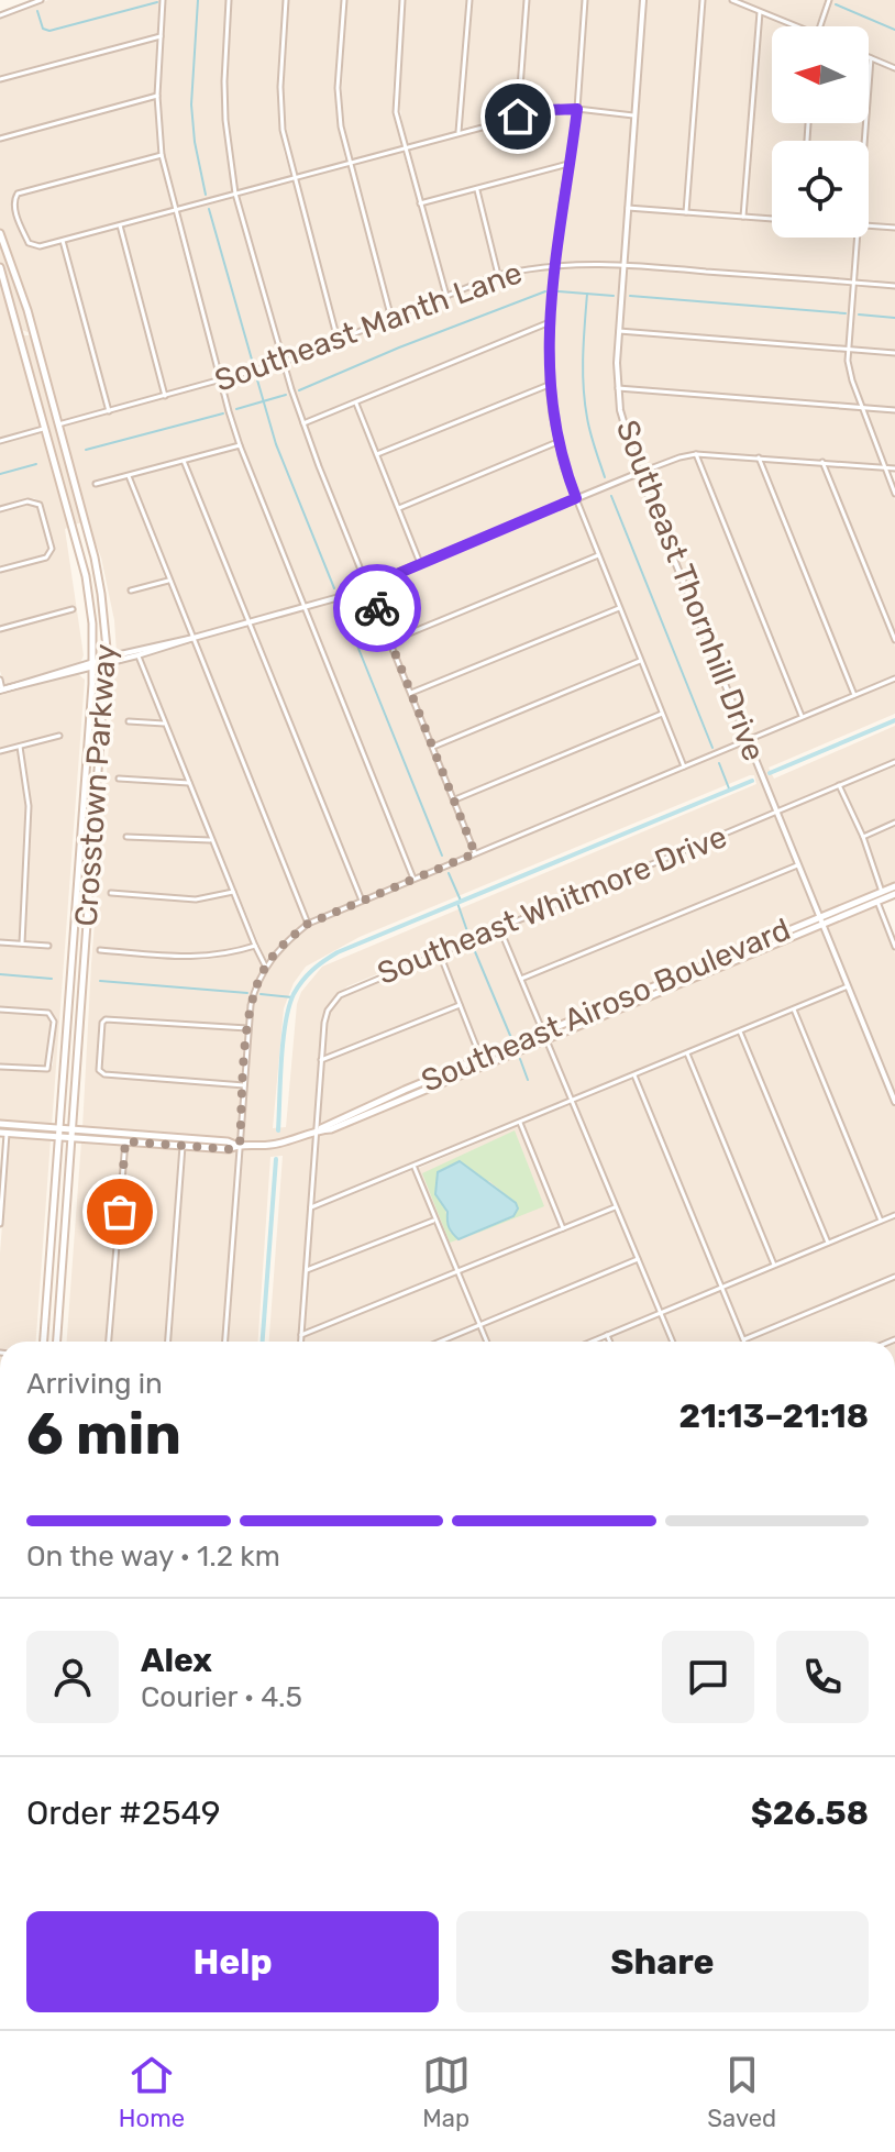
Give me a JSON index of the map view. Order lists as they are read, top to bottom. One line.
{"streets":{"main road":["Crosstown Parkway","Southeast Airoso Boulevard"],"street":["Southeast Manth Lane","Southeast Thornhill Drive","Southeast Whitmore Drive"]},"crossings":[["Southeast Manth Lane","Southeast Thornhill Drive"],["Southeast Manth Lane","Crosstown Parkway"],["Southeast Thornhill Drive","Southeast Whitmore Drive"],["Southeast Thornhill Drive","Southeast Airoso Boulevard"],["Crosstown Parkway","Southeast Airoso Boulevard"],["Southeast Whitmore Drive","Southeast Airoso Boulevard"]],"north":"left","page":{"heading":["6 min","Arriving in","21:13–21:18"],"panel":["Alex","Courier · 4.5","Order #2549","$26.58"],"bar":"On the way · 1.2 km","buttons":["Help","Share"],"tabs":["Home","Map","Saved"]}}
